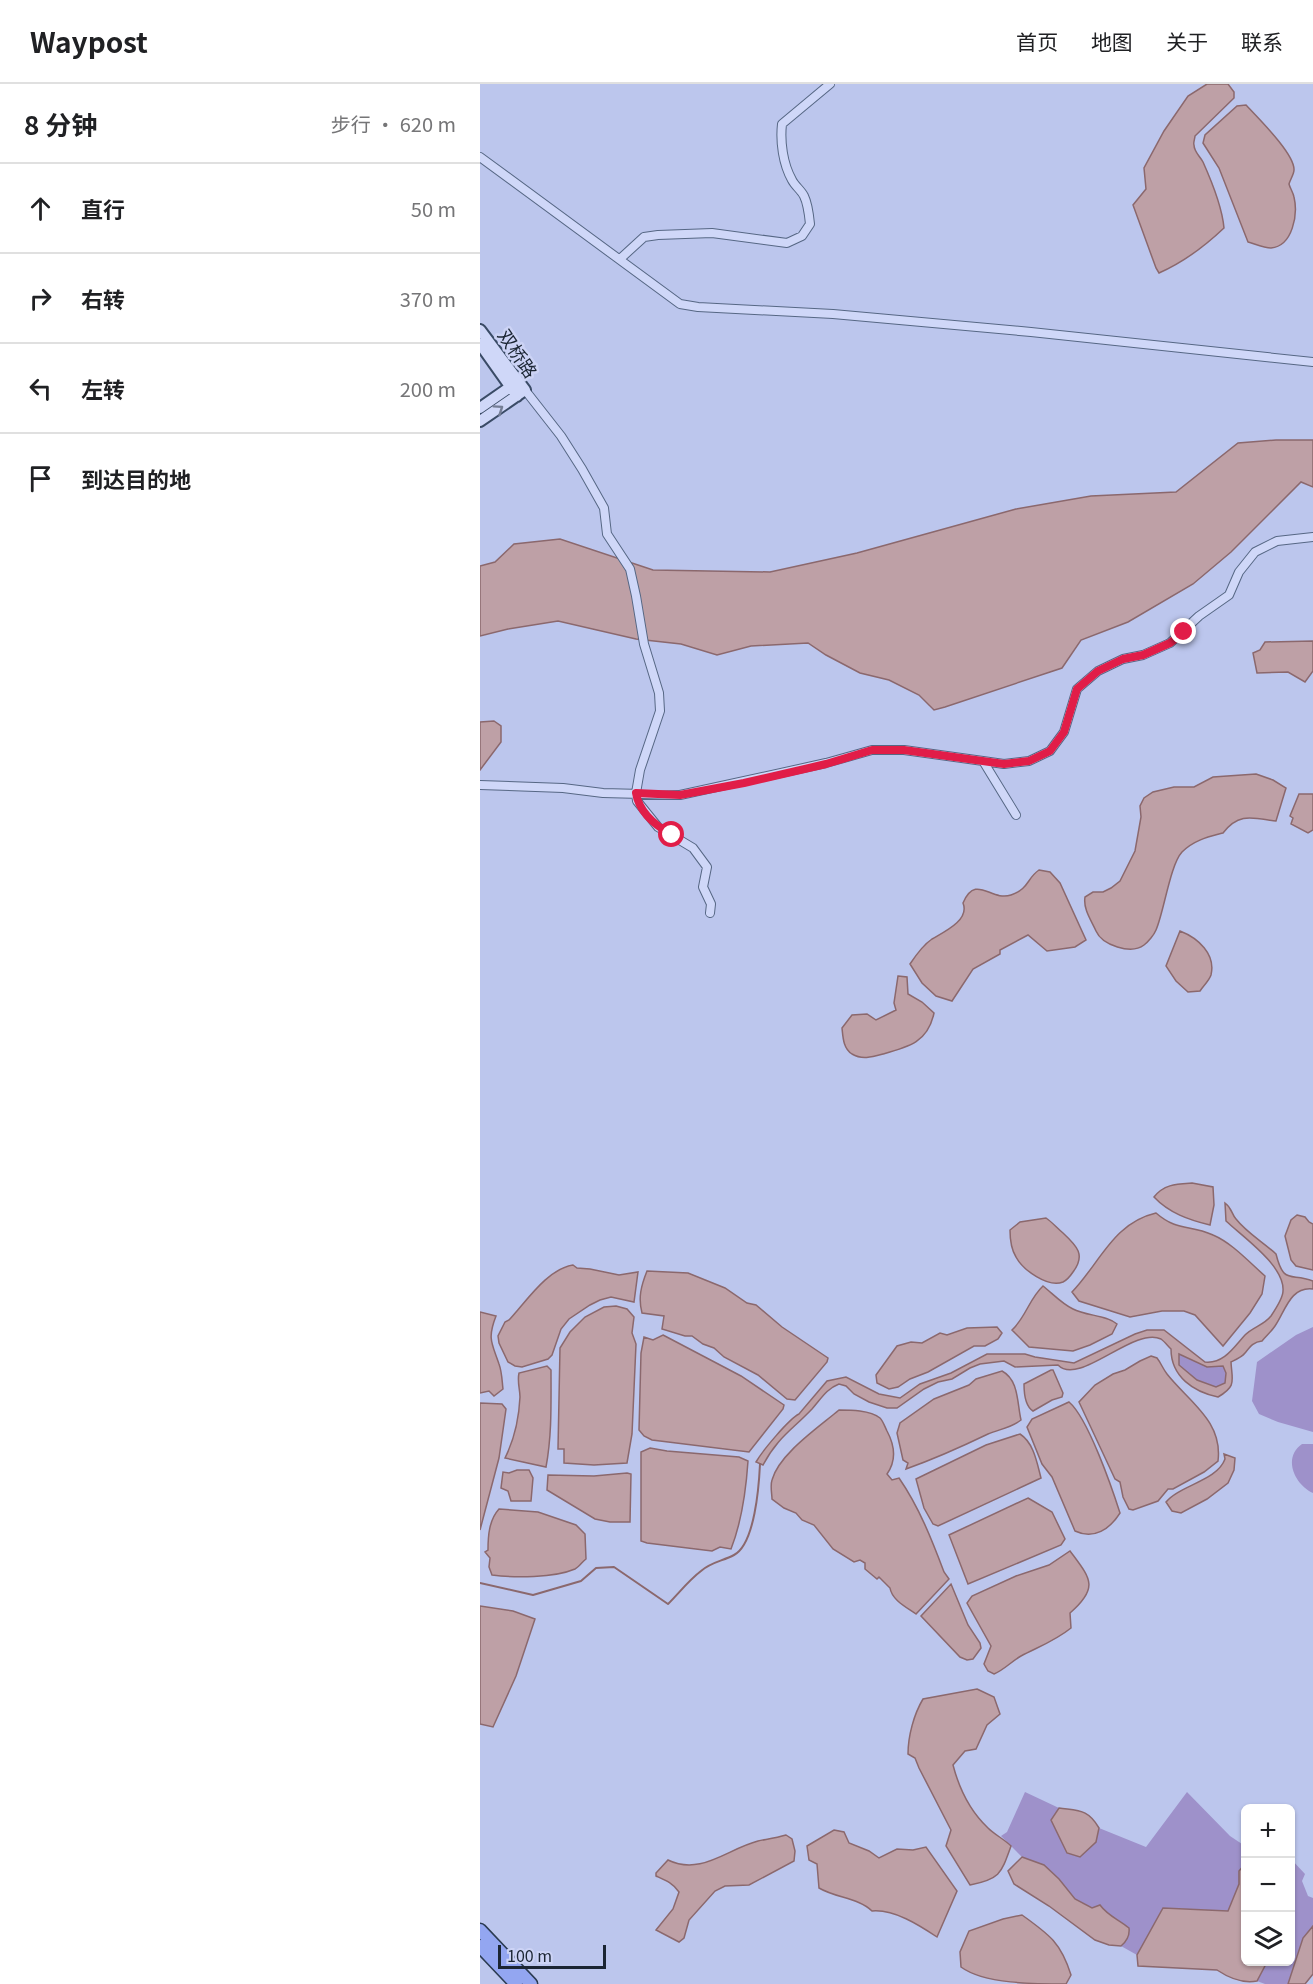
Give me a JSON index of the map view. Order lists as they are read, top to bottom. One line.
{"streets":{"street":["双桥路"]},"scale_bar":"100 m","page":{"header":"Waypost","nav":["首页","地图","关于","联系"],"heading":["8 分钟","步行 · 620 m"],"list":[["直行","50 m"],["右转","370 m"],["左转","200 m"],"到达目的地"],"map_buttons":["+","−"],"scale":"100 m"}}
